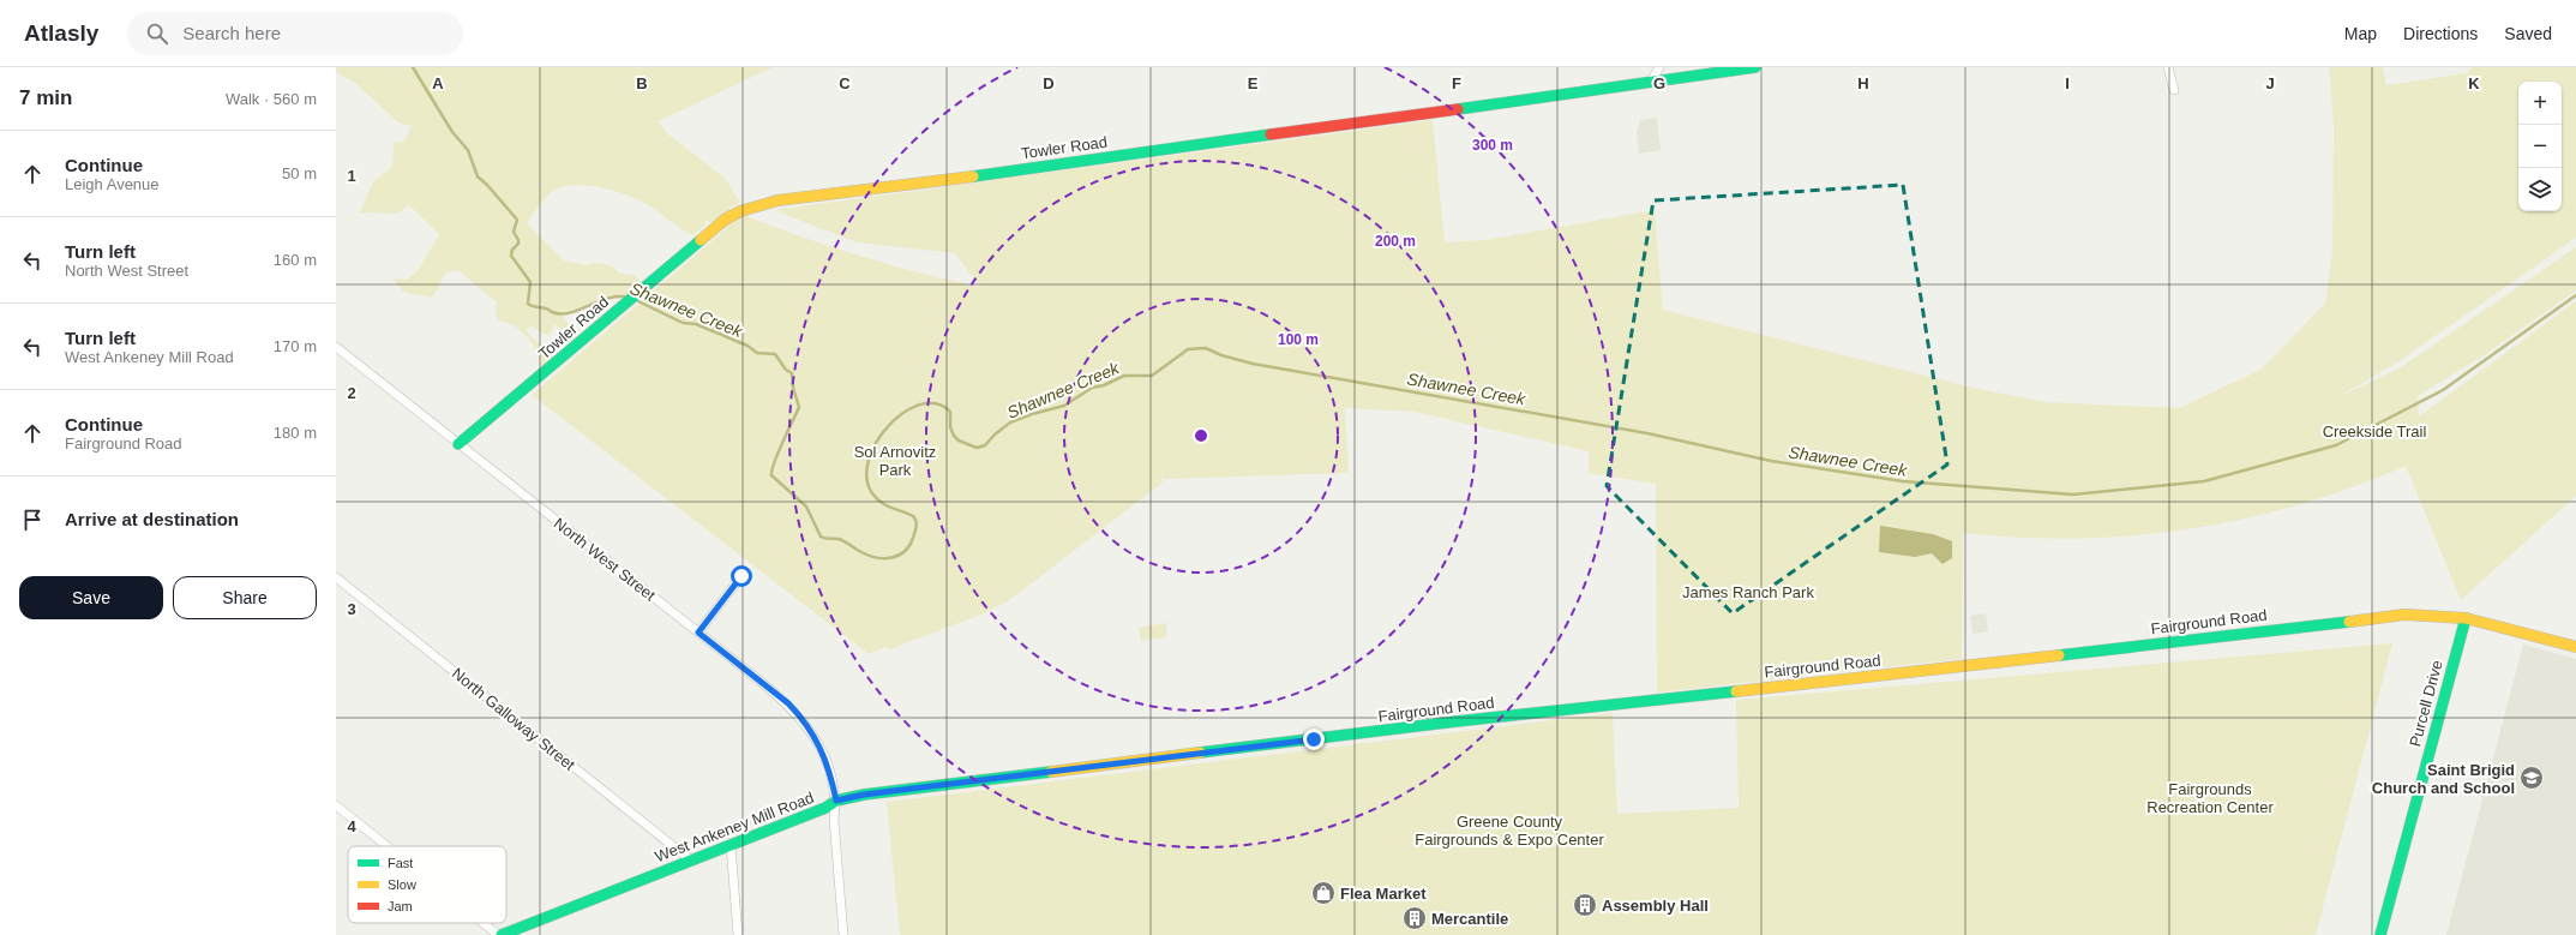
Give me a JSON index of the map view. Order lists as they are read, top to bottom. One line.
{"streets":{"street":["Towler Road","North West Street","Fairground Road","Purcell Drive","North Galloway Street","West Ankeney Mill Road"]},"crossings":[["Towler Road","North West Street"],["North West Street","West Ankeney Mill Road"],["Fairground Road","Purcell Drive"],["Fairground Road","West Ankeney Mill Road"],["North Galloway Street","West Ankeney Mill Road"]],"water":["Shawnee Creek"],"parks":["Creekside Trail","Sol Arnovitz Park","James Ranch Park","Fairgrounds Recreation Center","Greene County Fairgrounds & Expo Center"],"places":{"school or university":["Saint Brigid Church and School"],"shop":["Flea Market"],"building":["Assembly Hall","Mercantile"]},"legend":["Fast","Slow","Jam"],"page":{"header":"Atlasly","search":"Search here","nav":["Map","Directions","Saved"],"heading":["7 min","Walk · 560 m"],"map_buttons":["+","−"],"list":[["Continue","Leigh Avenue","50 m"],["Turn left","North West Street","160 m"],["Turn left","West Ankeney Mill Road","170 m"],["Continue","Fairground Road","180 m"],"Arrive at destination"],"buttons":["Save","Share"]},"grid":{"columns":["A","B","C","D","E","F","G","H","I","J","K"],"rows":["1","2","3","4"]},"rings":["300 m","200 m","100 m"]}
